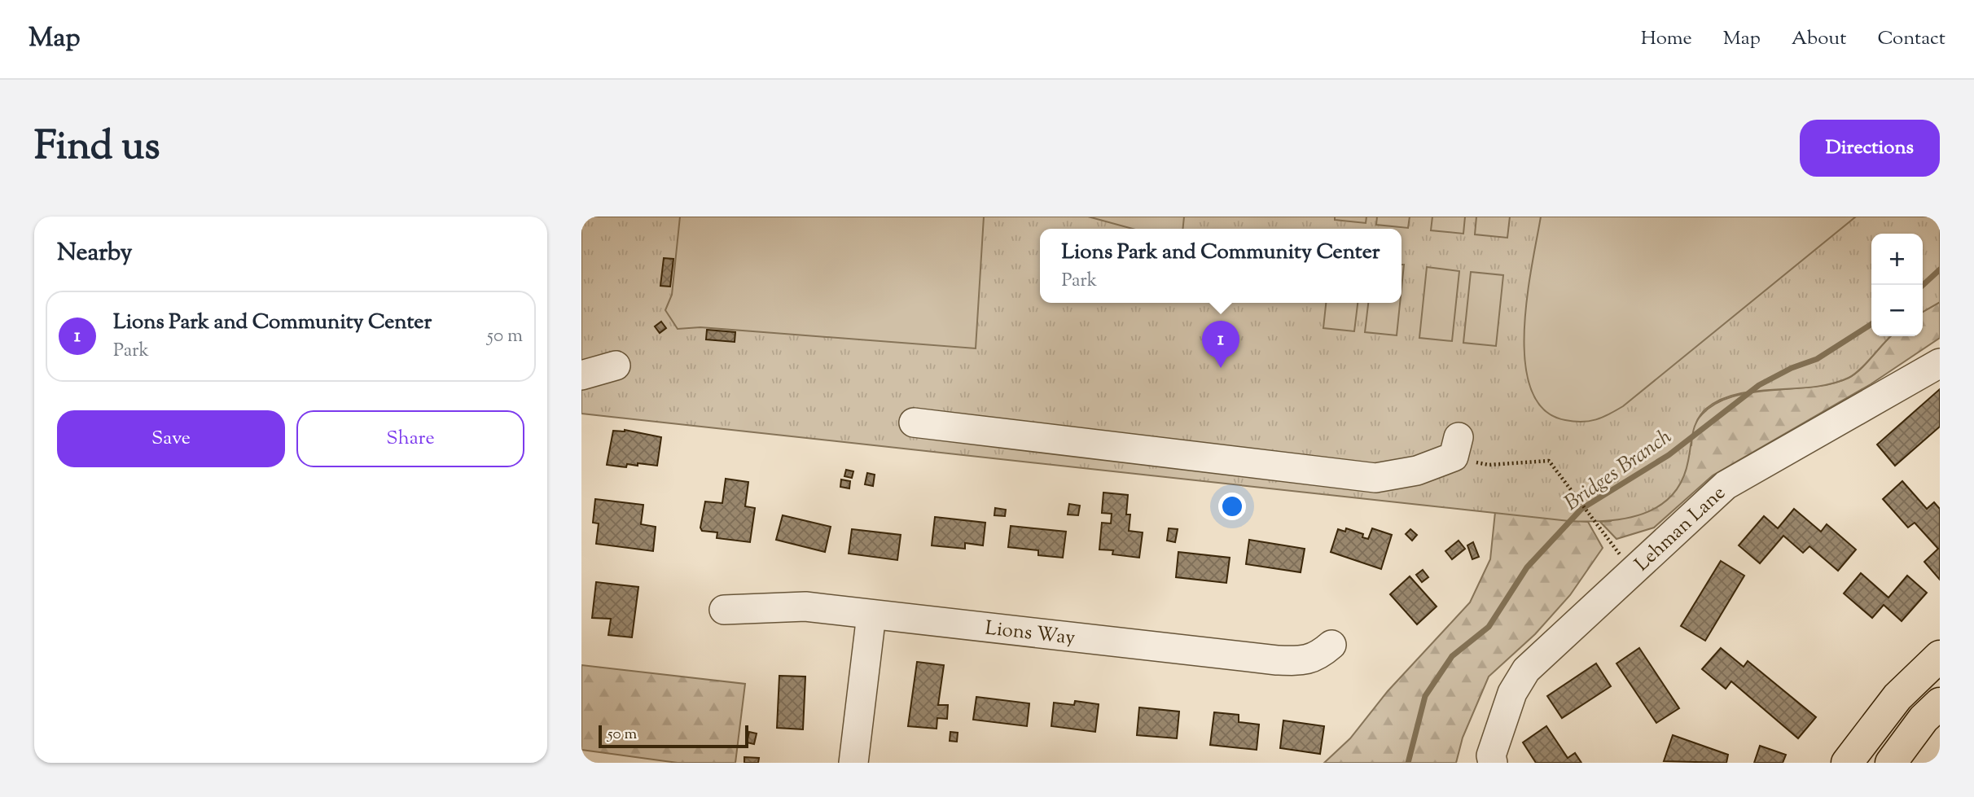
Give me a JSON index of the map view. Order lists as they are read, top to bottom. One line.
{"streets":{"street":["Lehman Lane","Lions Way"]},"water":["Bridges Branch"],"scale_bar":"50 m","page":{"header":"Map","nav":["Home","Map","About","Contact"],"title":"Find us","buttons":["Directions",["Save","Share"]],"heading":"Nearby","popup":["Lions Park and Community Center","Park"],"map_buttons":["+","−"],"list":[{"mark":"1","name":"Lions Park and Community Center","note":"Park","value":"50 m"}],"pins":"1","scale":"50 m"}}
